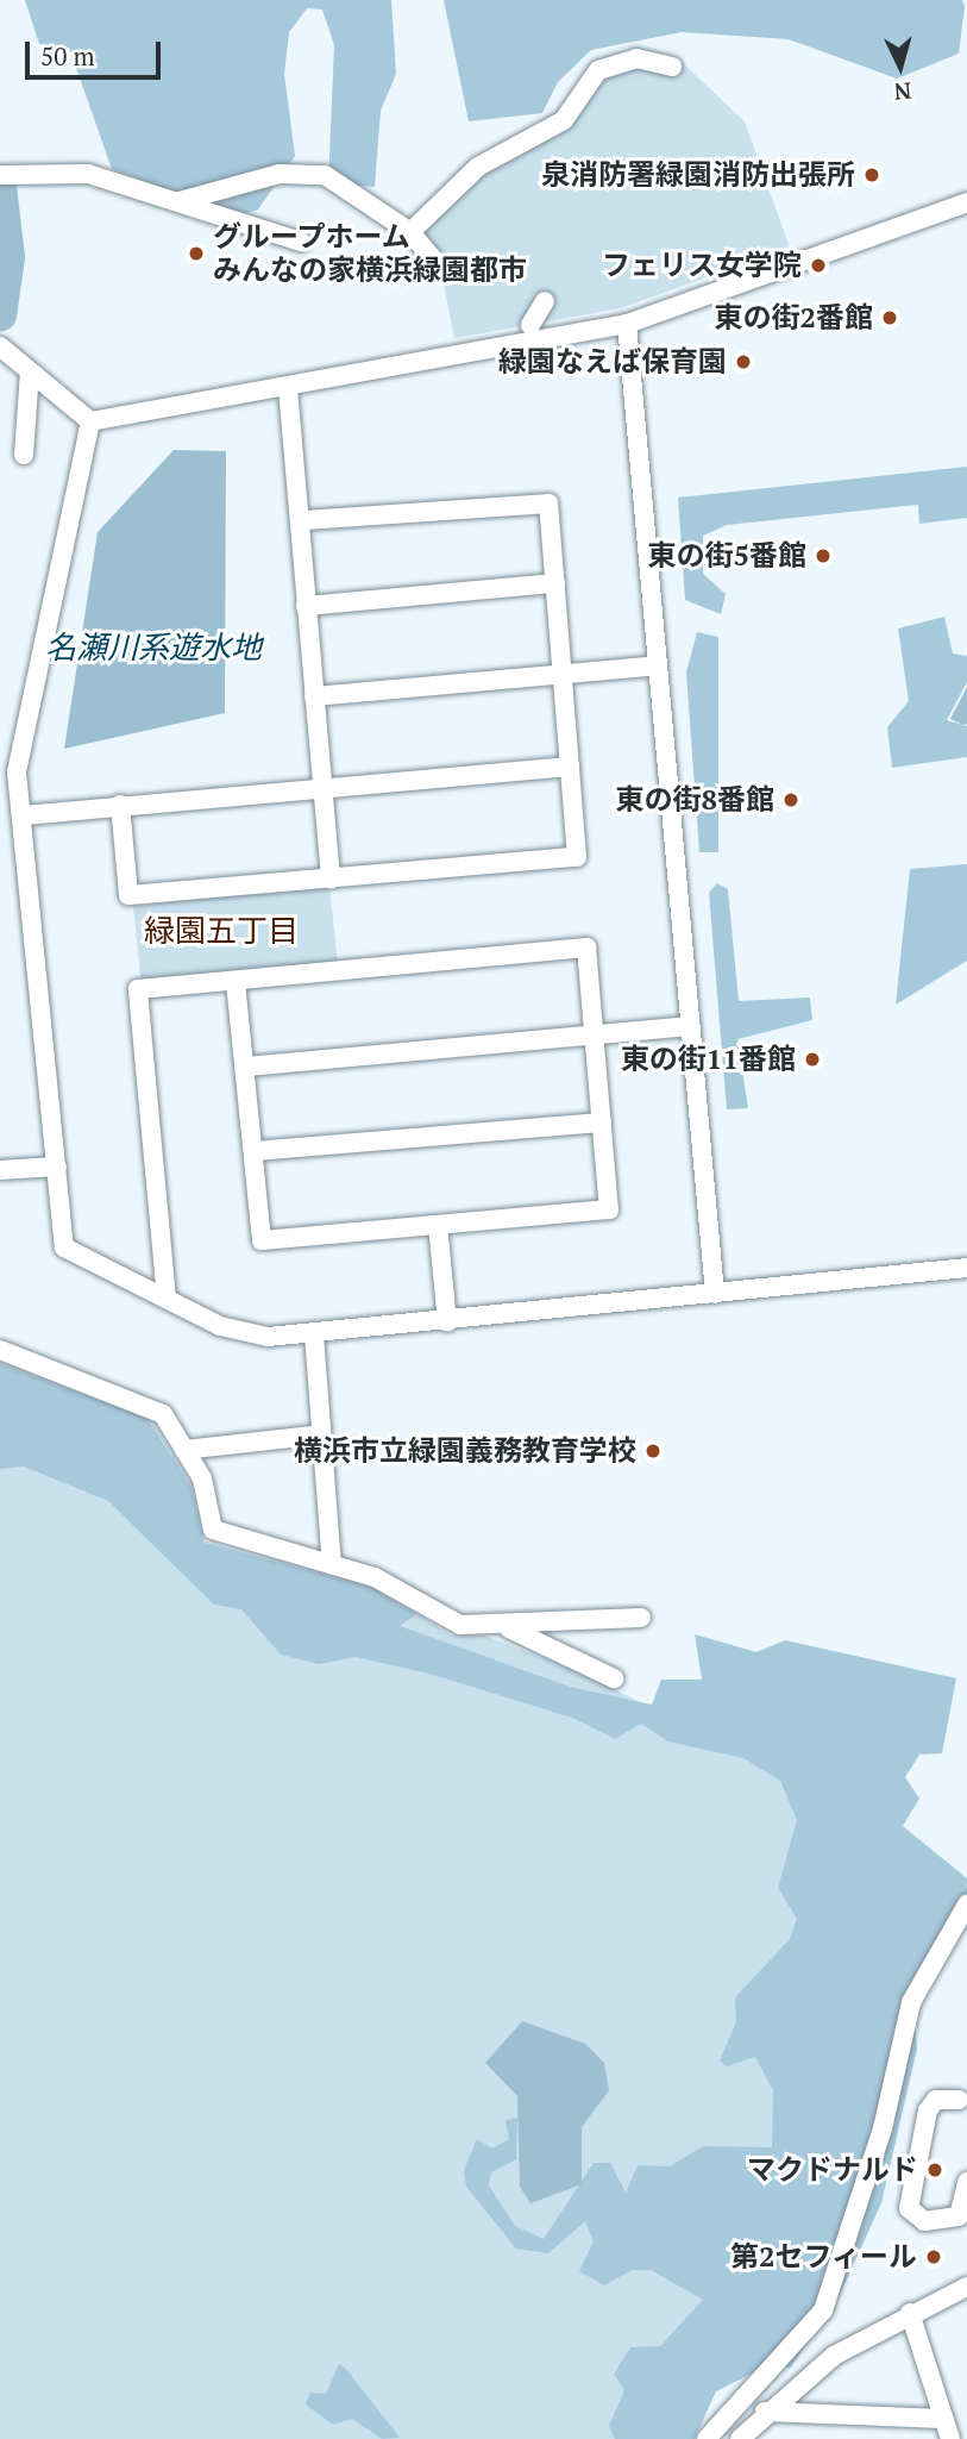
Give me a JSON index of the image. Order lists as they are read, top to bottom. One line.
{"districts":["緑園五丁目"],"water":["名瀬川系遊水地"],"places":["泉消防署緑園消防出張所","グループホーム みんなの家横浜緑園都市","フェリス女学院","東の街2番館","緑園なえば保育園","東の街5番館","東の街8番館","東の街11番館","横浜市立緑園義務教育学校","マクドナルド","第2セフィール"],"scale_bar":"50 m","north":"bottom"}
